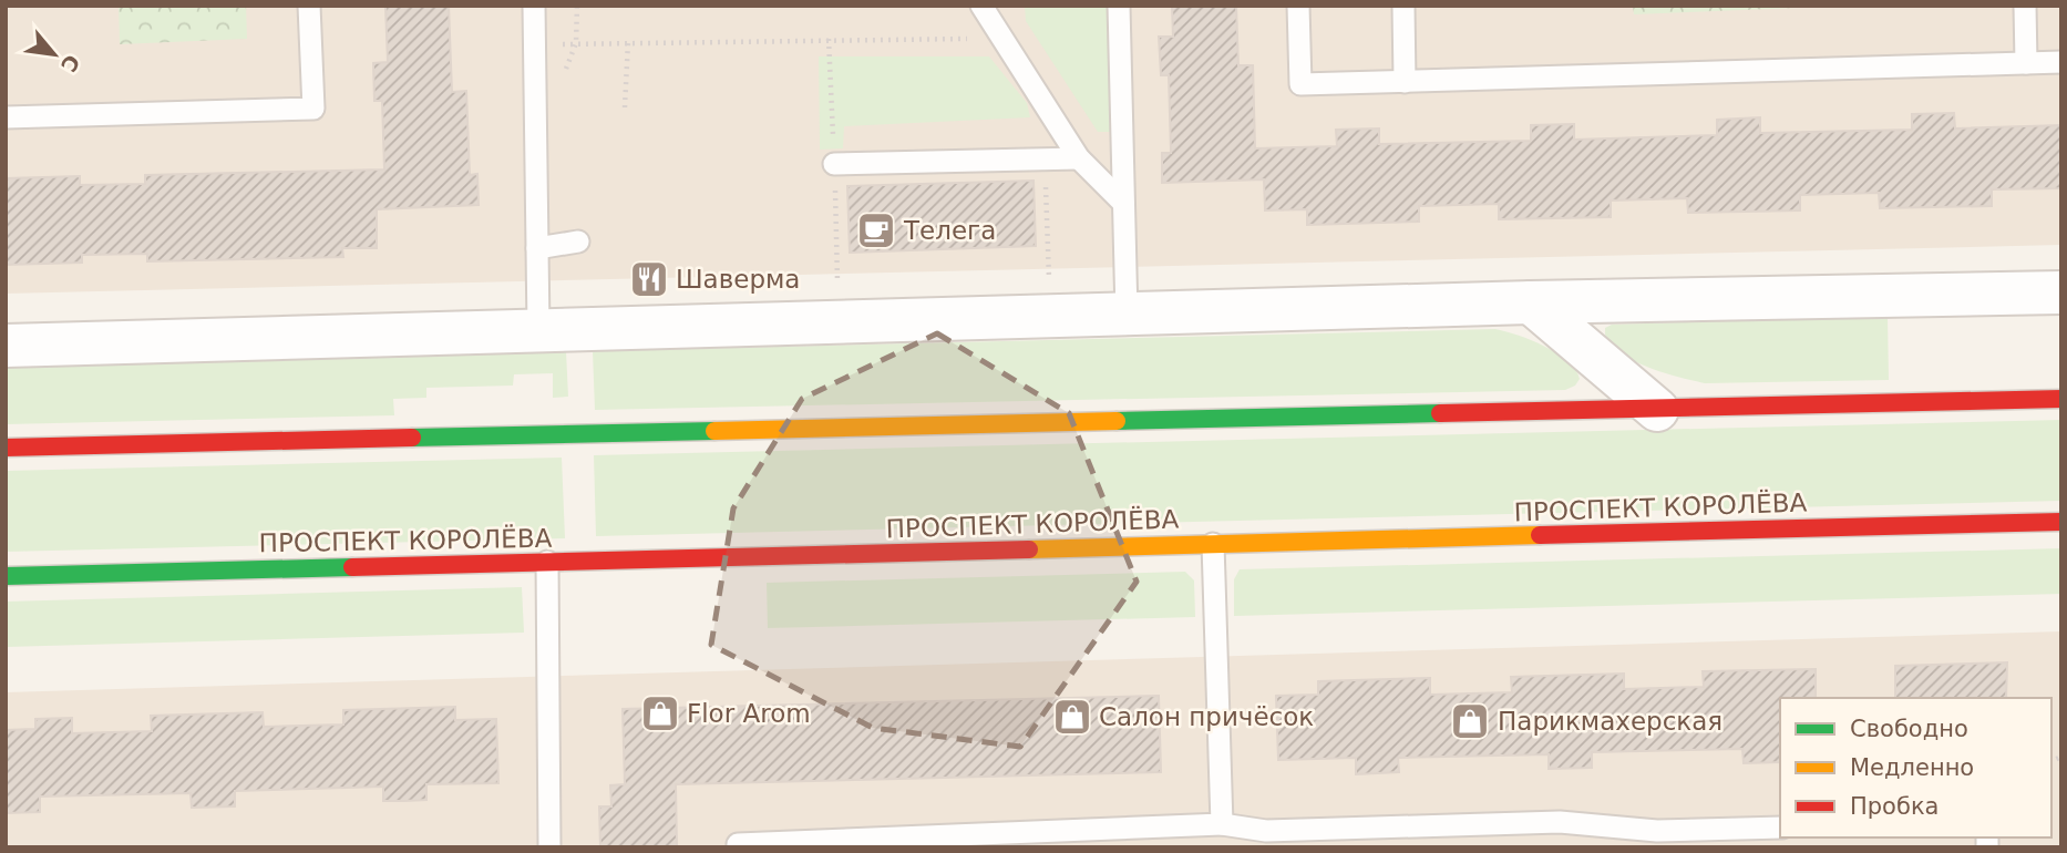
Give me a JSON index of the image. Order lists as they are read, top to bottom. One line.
{"streets":{"street":["ПРОСПЕКТ КОРОЛЁВА"]},"places":{"cafe":["Телега"],"restaurant":["Шаверма"],"shop":["Flor Arom","Салон причёсок","Парикмахерская"]},"legend":["Свободно","Медленно","Пробка"],"north":"bottom right"}
